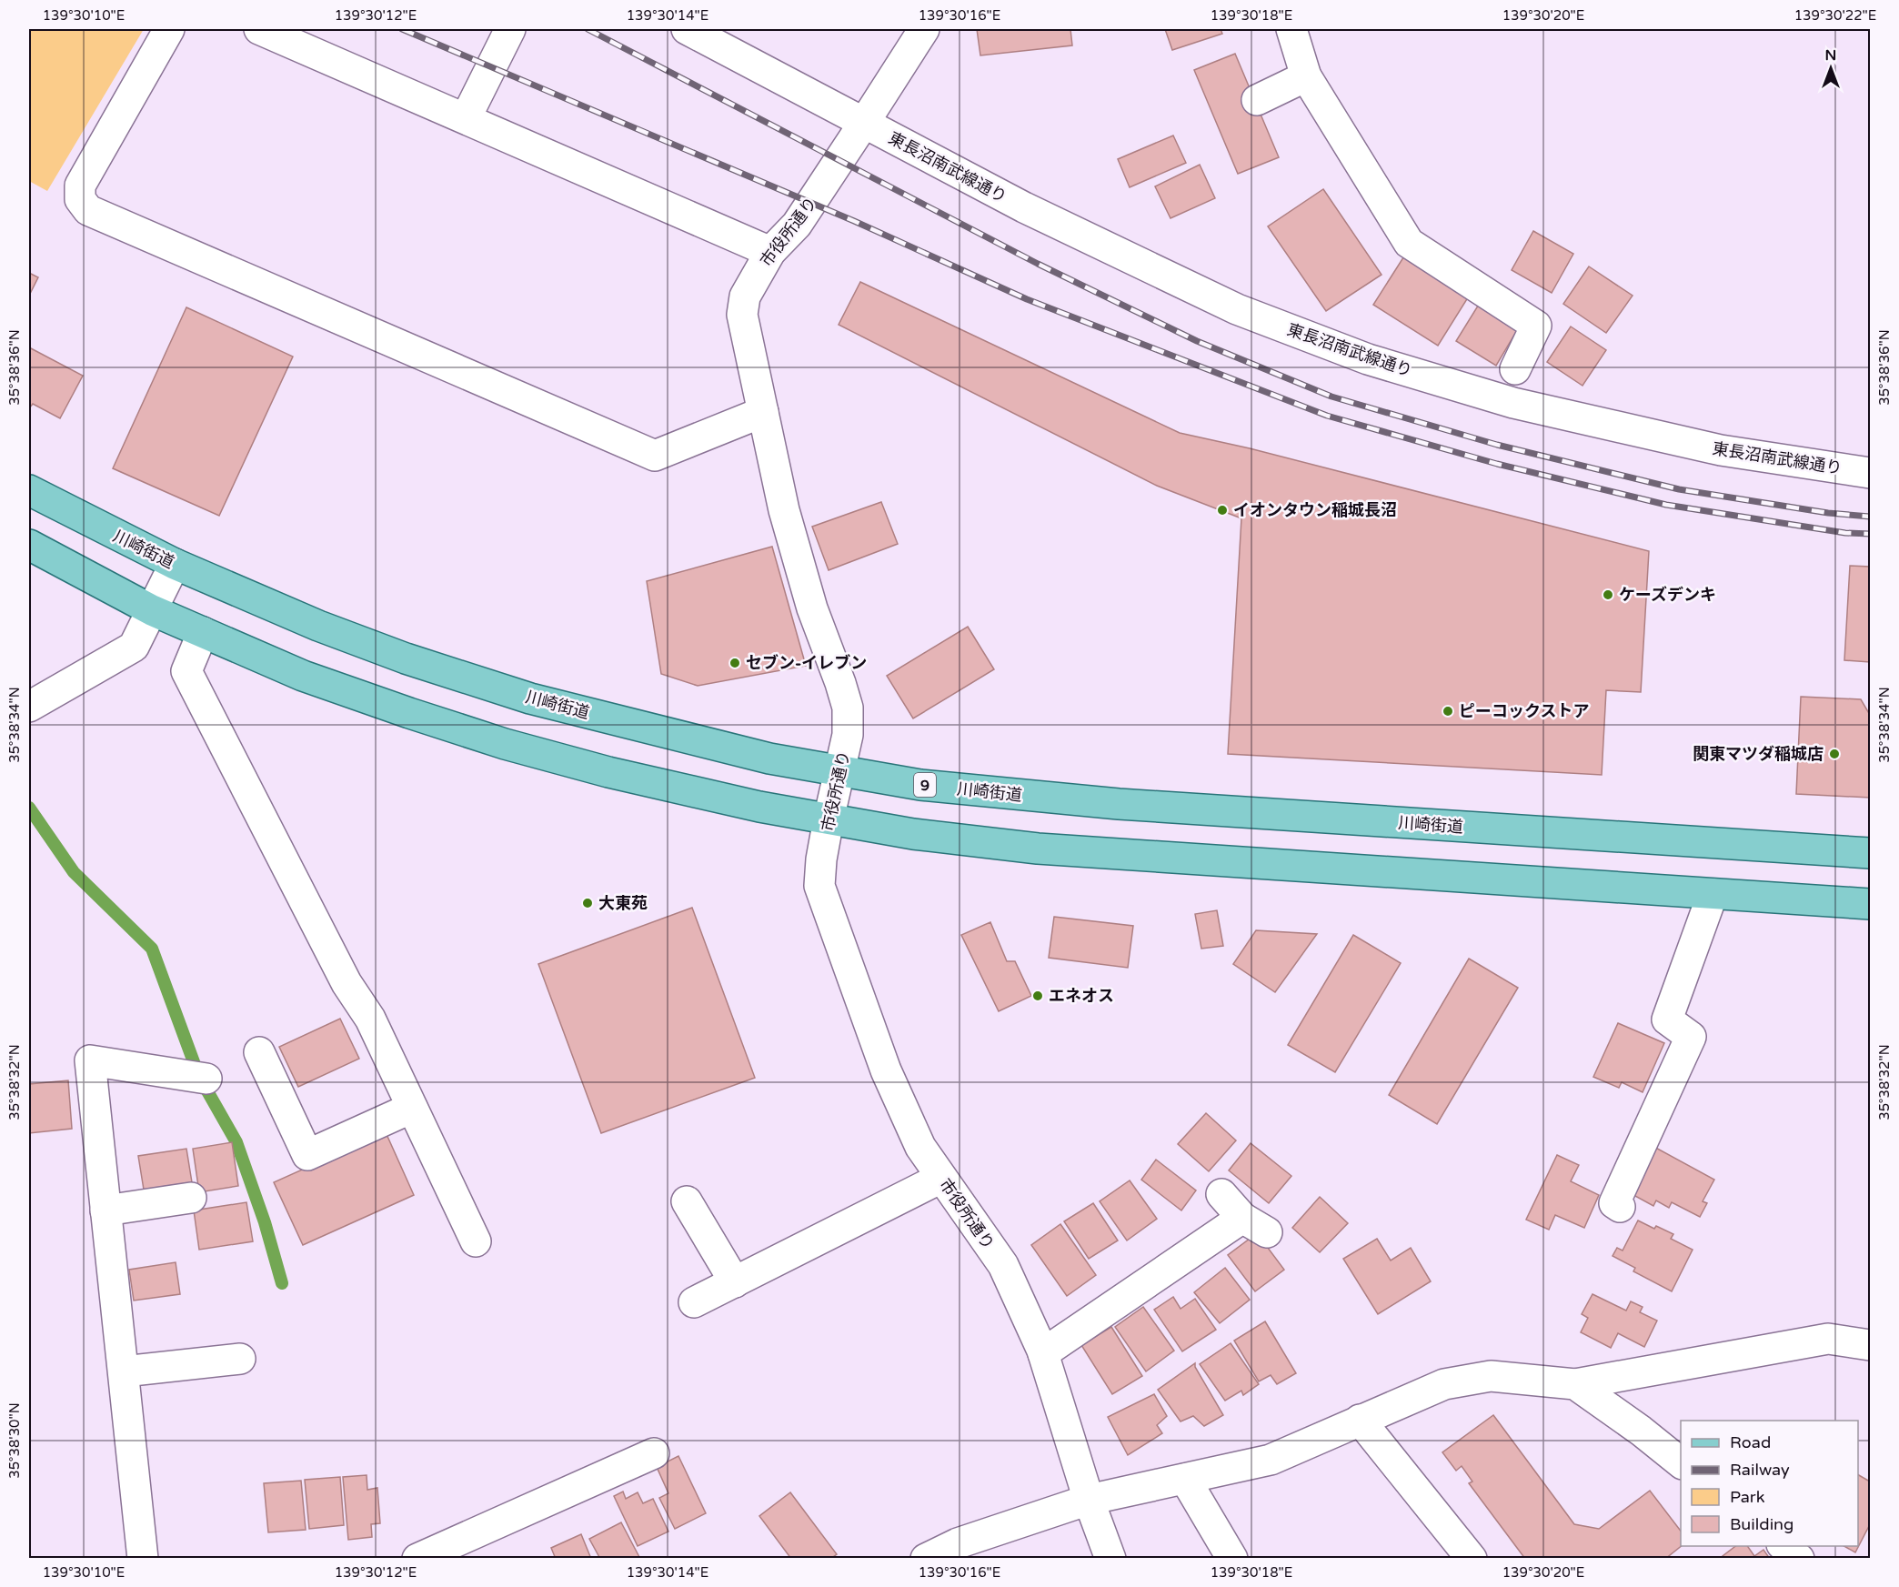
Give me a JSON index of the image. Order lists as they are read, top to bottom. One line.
{"streets":{"main road":["川崎街道","9"],"street":["東長沼南武線通り","市役所通り"]},"crossings":[["東長沼南武線通り","市役所通り"],["市役所通り","川崎街道"]],"places":["イオンタウン稲城長沼","ケーズデンキ","セブン-イレブン","ピーコックストア","関東マツダ稲城店","大東苑","エネオス"],"legend":["Road","Railway","Park","Building"],"north":"top","coordinates":["139°30'10\"E","139°30'12\"E","139°30'14\"E","139°30'16\"E","139°30'18\"E","139°30'20\"E","139°30'22\"E","35°38'36\"N","35°38'34\"N","35°38'32\"N","35°38'30\"N"]}
